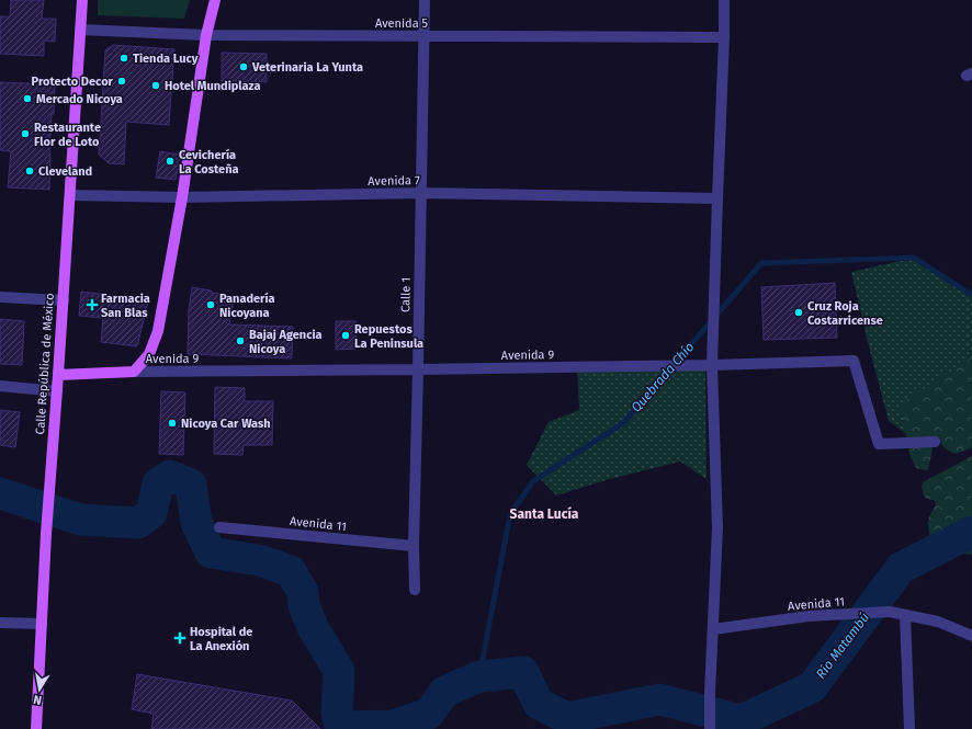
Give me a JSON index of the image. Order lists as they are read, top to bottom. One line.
{"streets":{"main road":["Avenida 9","Calle República de México"],"street":["Avenida 5","Avenida 7","Calle 1","Avenida 11"]},"crossings":[["Avenida 5","Calle 1"],["Avenida 5","Calle República de México"],["Avenida 7","Calle 1"],["Avenida 7","Calle República de México"],["Calle 1","Avenida 9"],["Calle 1","Avenida 11"],["Avenida 9","Calle República de México"]],"districts":["Santa Lucía"],"water":["Quebrada Chío","Río Matambú"],"places":{"other":["Tienda Lucy","Veterinaria La Yunta","Protecto Decor","Hotel Mundiplaza","Mercado Nicoya","Restaurante Flor de Loto","Cevichería La Costeña","Cleveland","Panadería Nicoyana","Cruz Roja Costarricense","Repuestos La Peninsula","Bajaj Agencia Nicoya","Nicoya Car Wash"],"health":["Farmacia San Blas","Hospital de La Anexión"]},"north":"bottom"}
